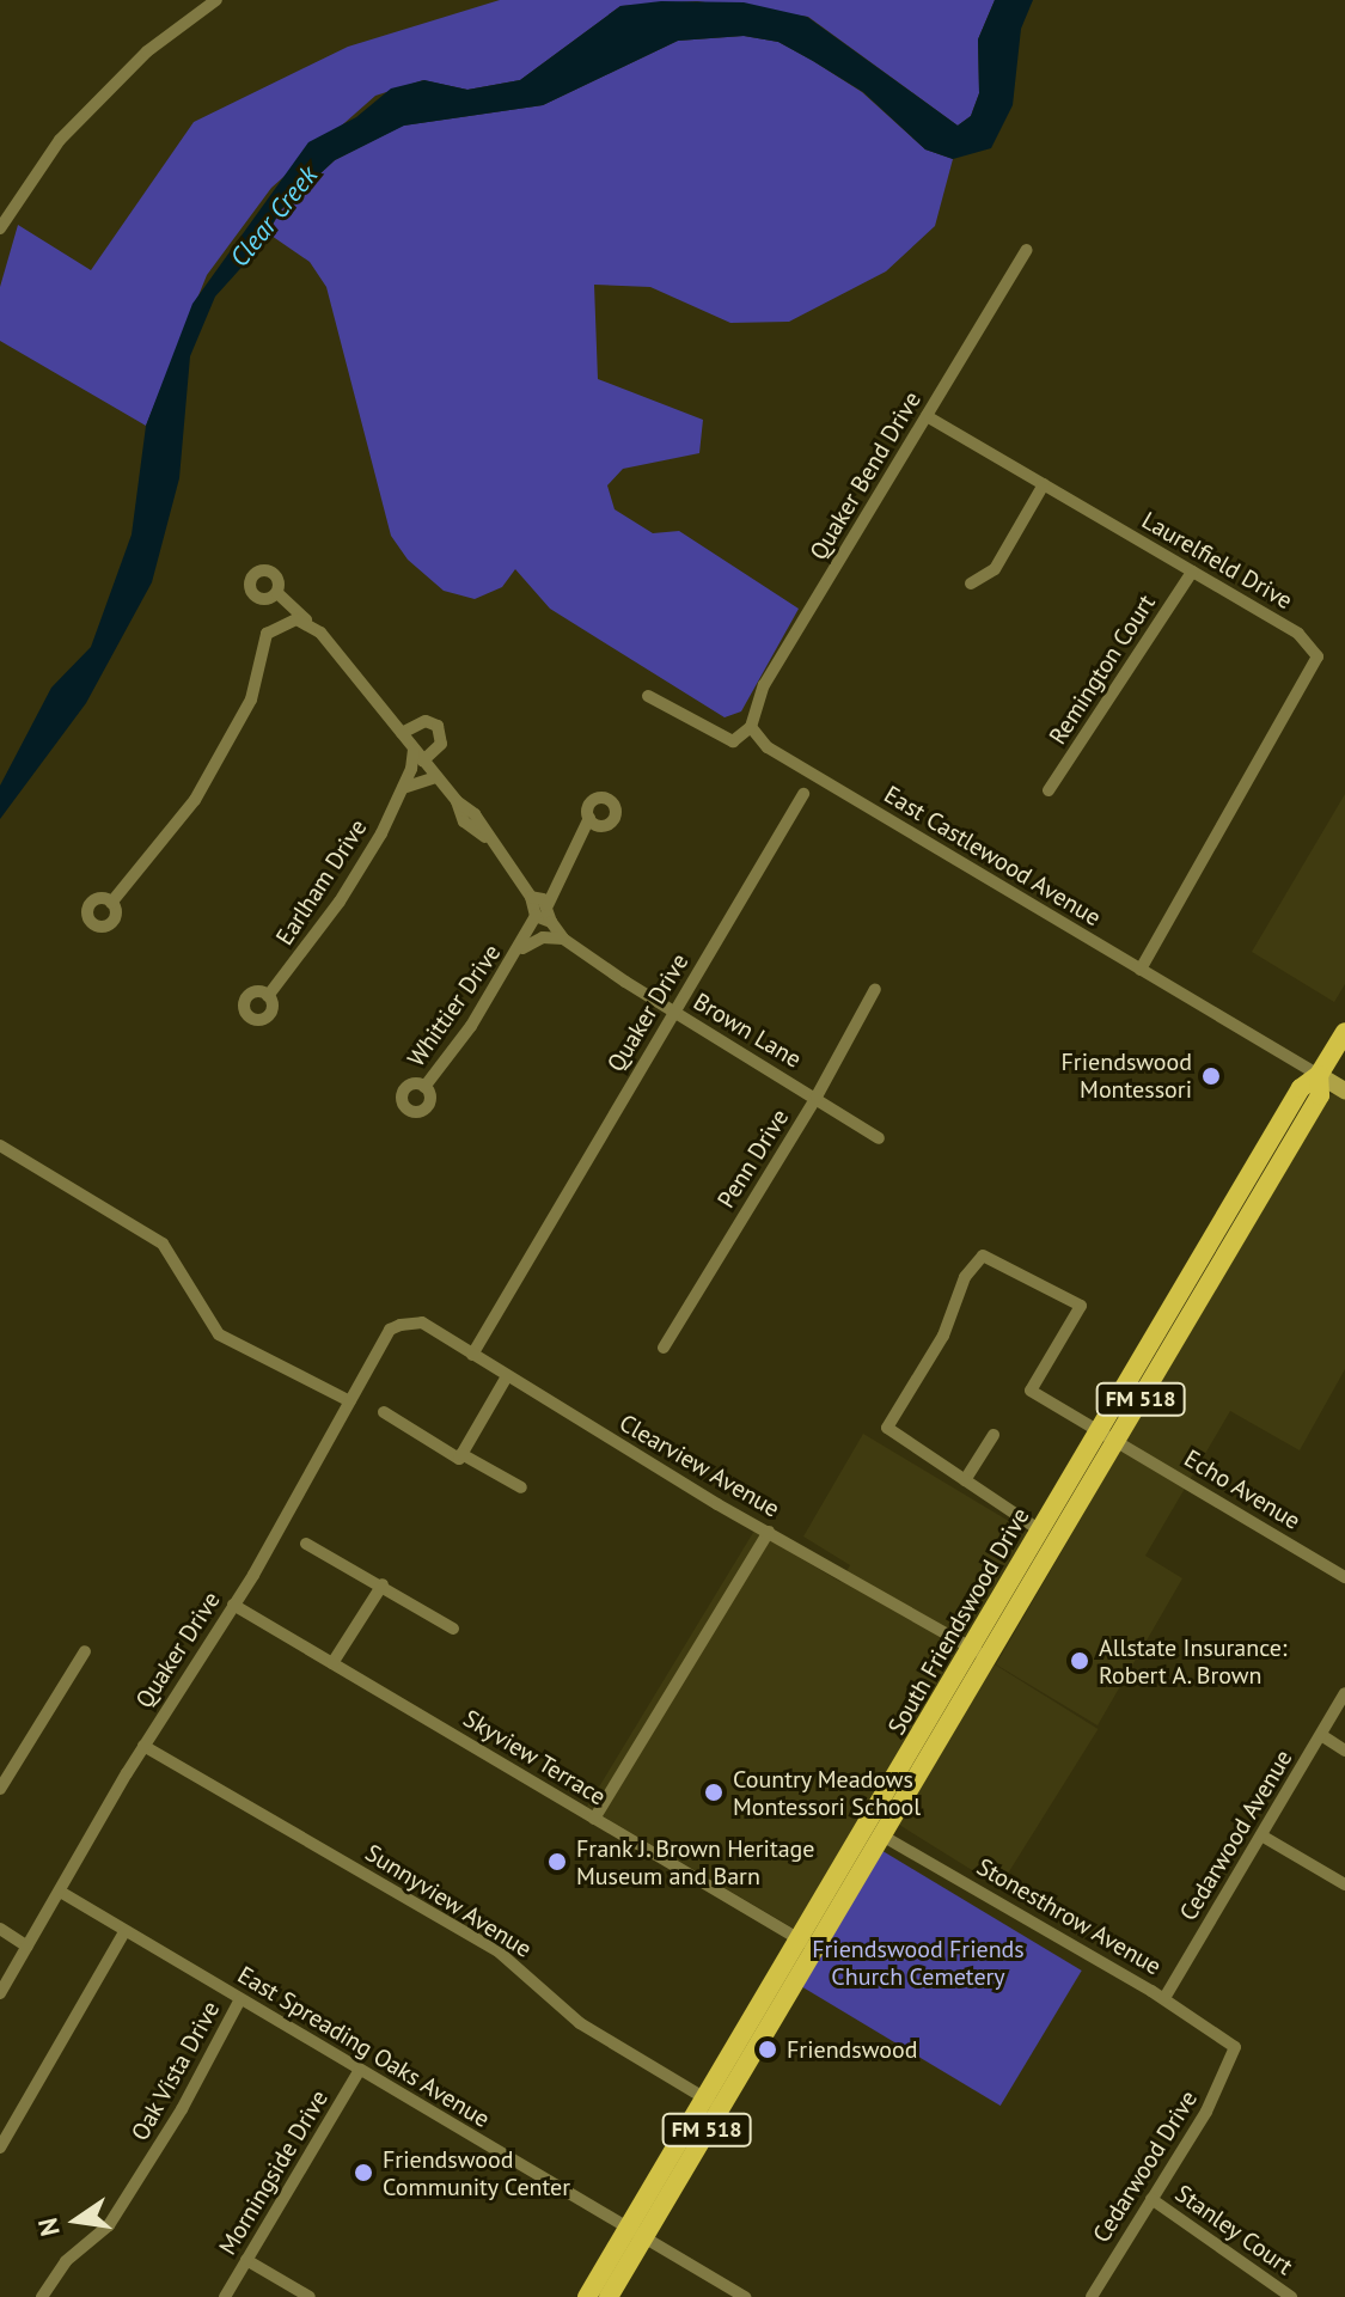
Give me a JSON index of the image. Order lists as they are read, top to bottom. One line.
{"streets":{"main road":["FM 518","South Friendswood Drive"],"street":["Quaker Bend Drive","Laurelfield Drive","Remington Court","East Castlewood Avenue","Earlham Drive","Whittier Drive","Quaker Drive","Brown Lane","Penn Drive","Clearview Avenue","Echo Avenue","Skyview Terrace","Cedarwood Avenue","Sunnyview Avenue","Stonesthrow Avenue","East Spreading Oaks Avenue","Oak Vista Drive","Cedarwood Drive","Morningside Drive","Stanley Court"]},"crossings":[["Quaker Bend Drive","Laurelfield Drive"],["Quaker Bend Drive","East Castlewood Avenue"],["Laurelfield Drive","Remington Court"],["Laurelfield Drive","East Castlewood Avenue"],["East Castlewood Avenue","South Friendswood Drive"],["Whittier Drive","Brown Lane"],["Quaker Drive","Brown Lane"],["Quaker Drive","Clearview Avenue"],["Quaker Drive","Skyview Terrace"],["Quaker Drive","Sunnyview Avenue"],["Quaker Drive","East Spreading Oaks Avenue"],["Brown Lane","Penn Drive"],["Clearview Avenue","South Friendswood Drive"],["Echo Avenue","South Friendswood Drive"],["South Friendswood Drive","Skyview Terrace"],["South Friendswood Drive","Sunnyview Avenue"],["South Friendswood Drive","Stonesthrow Avenue"],["South Friendswood Drive","East Spreading Oaks Avenue"],["Cedarwood Avenue","Stonesthrow Avenue"],["Stonesthrow Avenue","Cedarwood Drive"],["East Spreading Oaks Avenue","Oak Vista Drive"],["East Spreading Oaks Avenue","Morningside Drive"],["Cedarwood Drive","Stanley Court"]],"water":["Clear Creek"],"parks":["Friendswood Friends Church Cemetery"],"places":["Friendswood Montessori","Allstate Insurance: Robert A. Brown","Country Meadows Montessori School","Frank J. Brown Heritage Museum and Barn","Friendswood","Friendswood Community Center"],"north":"left"}
